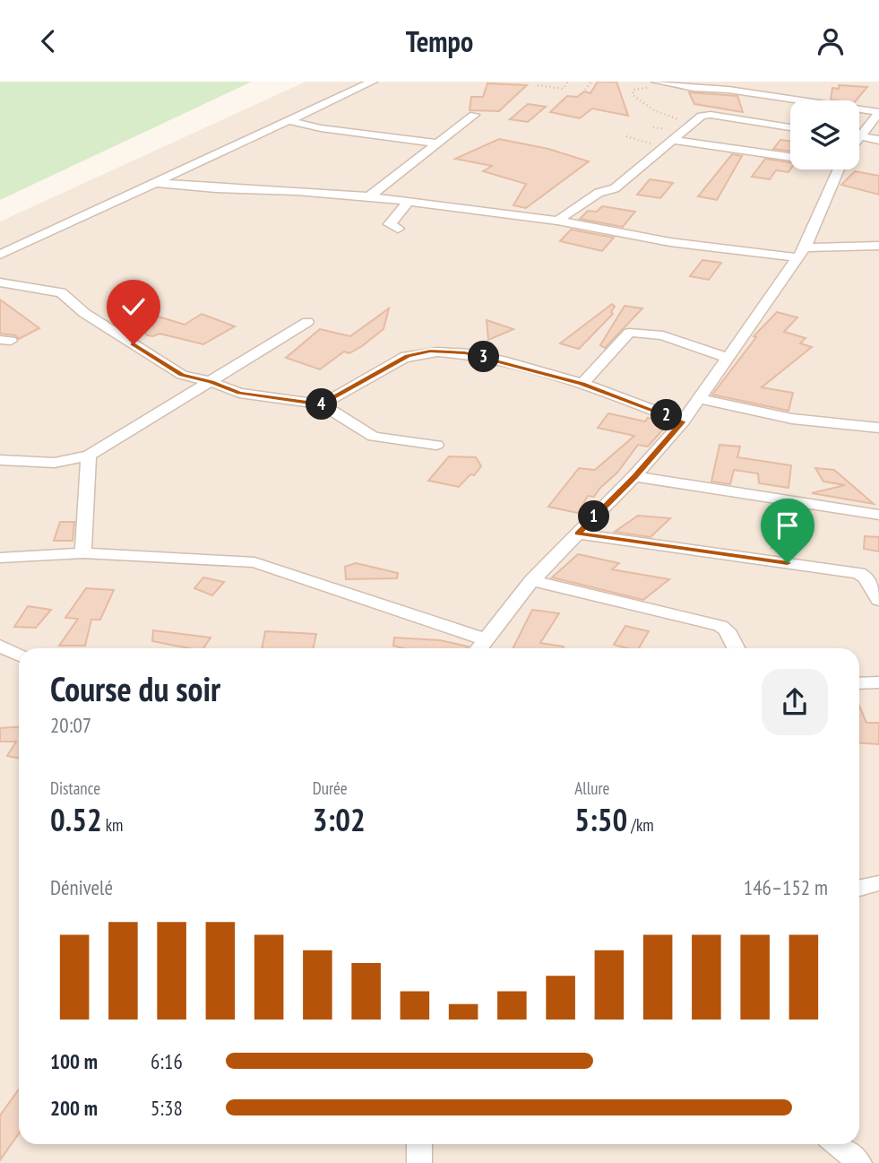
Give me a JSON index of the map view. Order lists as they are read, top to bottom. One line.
{"page":{"header":"Tempo","pins":["3","4","2","1"],"heading":["Course du soir","20:07"],"stats":[["Distance","0.52 km"],["Durée","3:02"],["Allure","5:50 /km"]],"chart":["Dénivelé","146–152 m"],"list":[{"name":"100 m","note":"6:16"},{"name":"200 m","note":"5:38"}]}}
